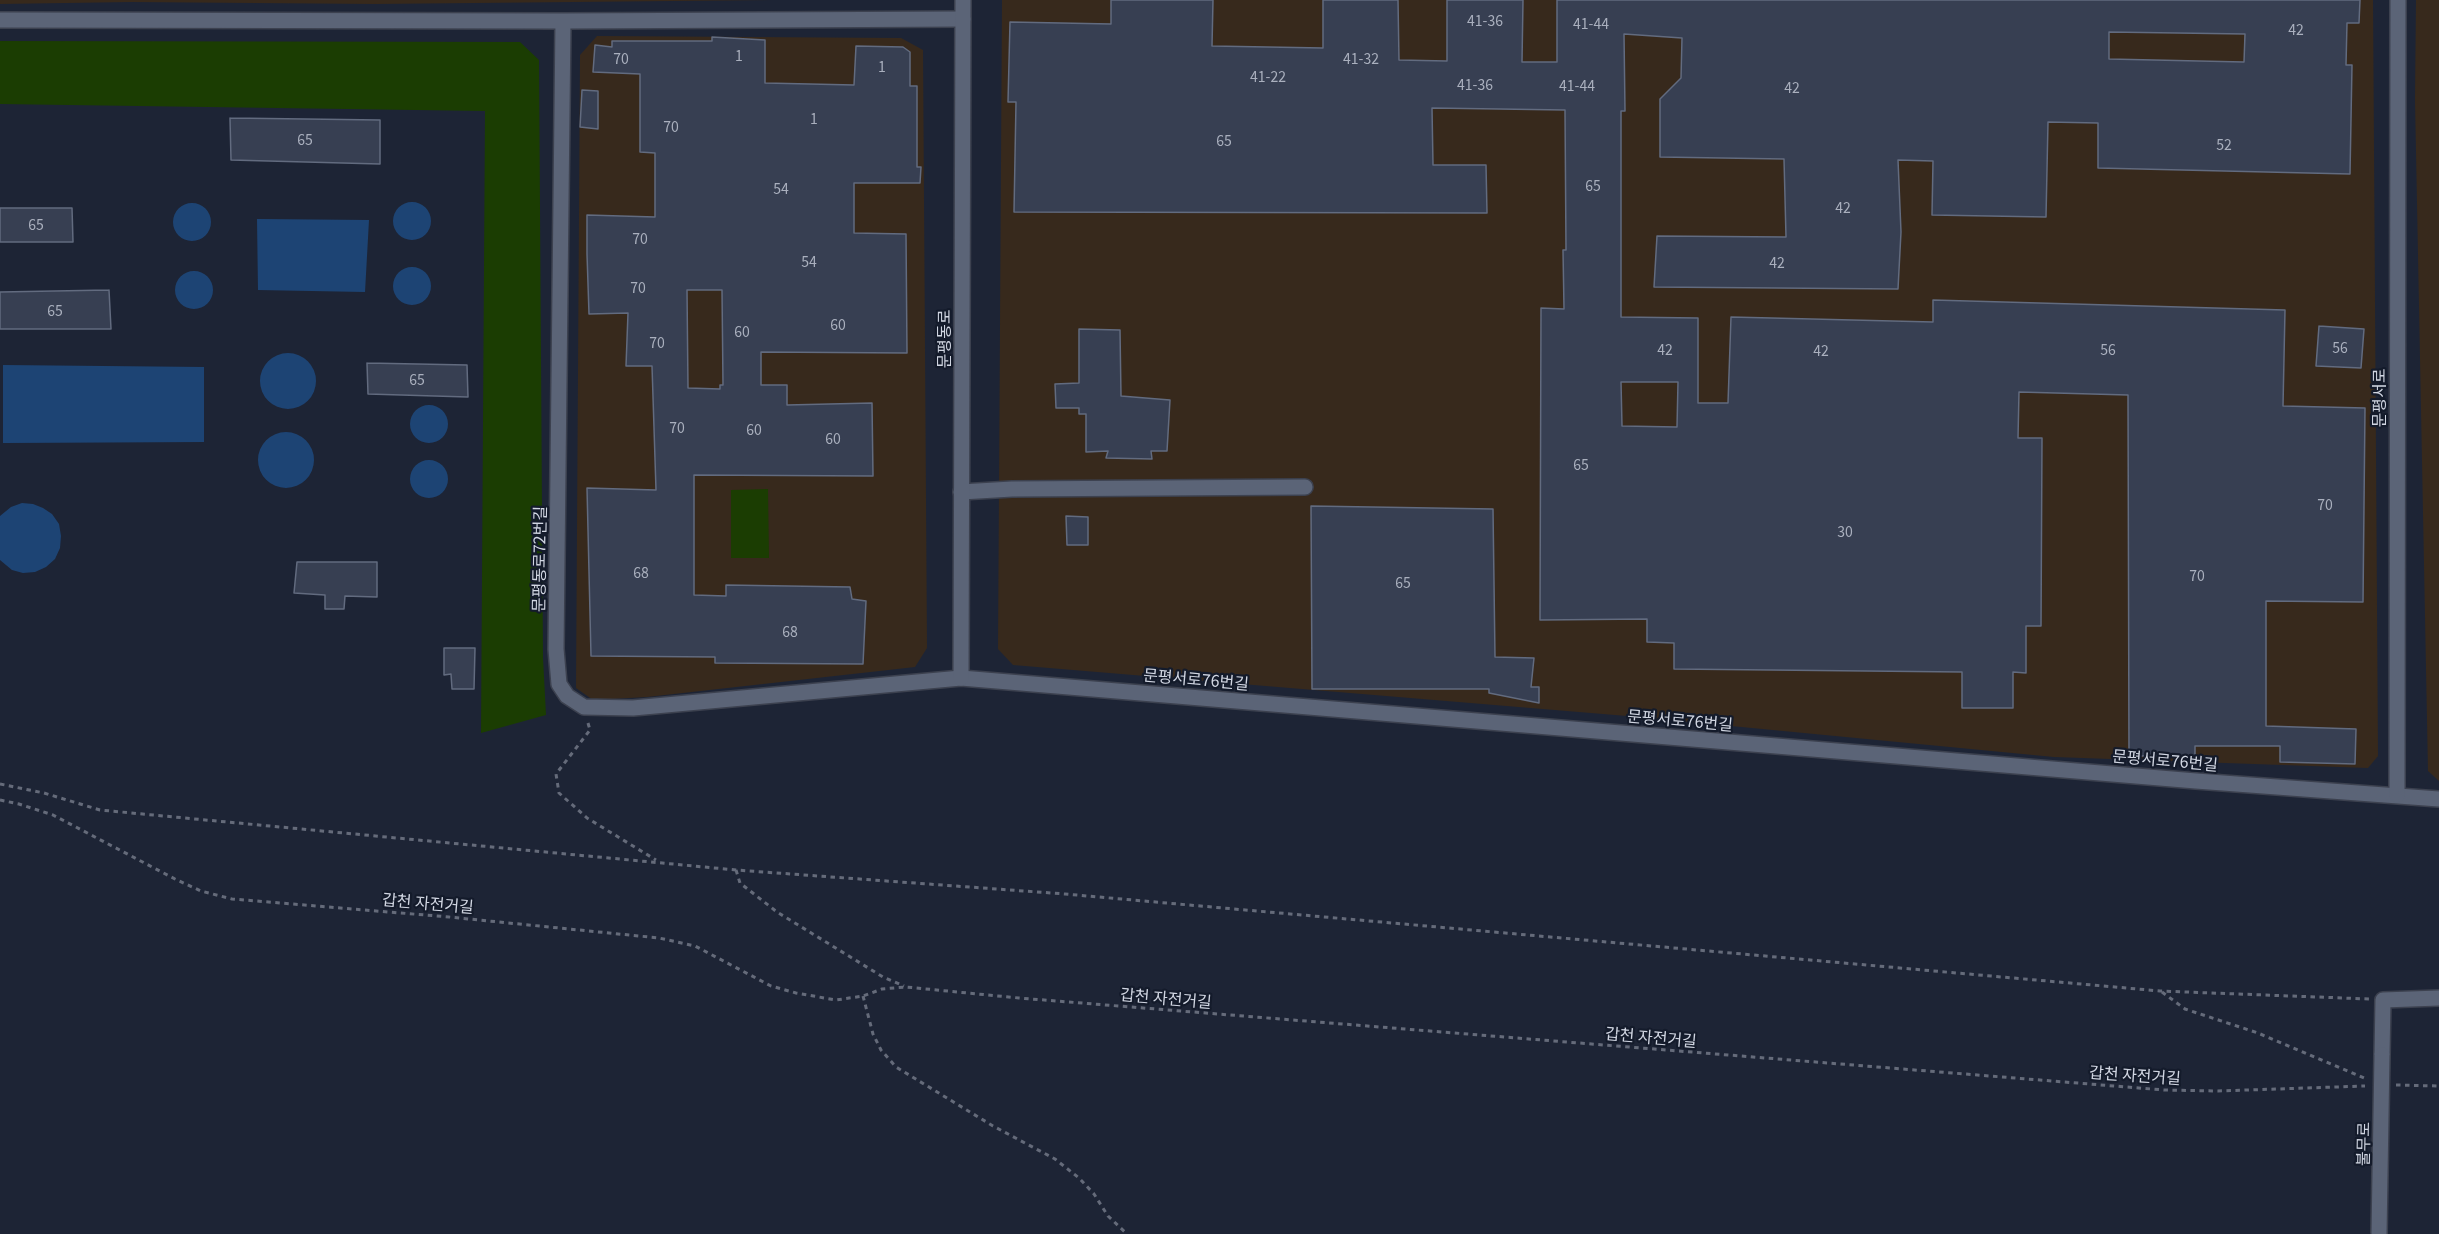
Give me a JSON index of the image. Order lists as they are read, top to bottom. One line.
{"streets":{"street":["문평동로","문평서로","문평동로72번길","문평서로76번길","불무로"],"path":["갑천 자전거길"]},"crossings":[["문평동로","문평서로76번길"],["문평서로","문평서로76번길"]],"house_numbers":["41-36","41-44","42","1","70","41-32","1","41-22","41-36","41-44","42","1","70","65","65","52","65","54","42","65","70","54","42","70","65","60","60","70","56","42","56","42","65","70","60","60","65","70","30","68","70","65","68"]}
